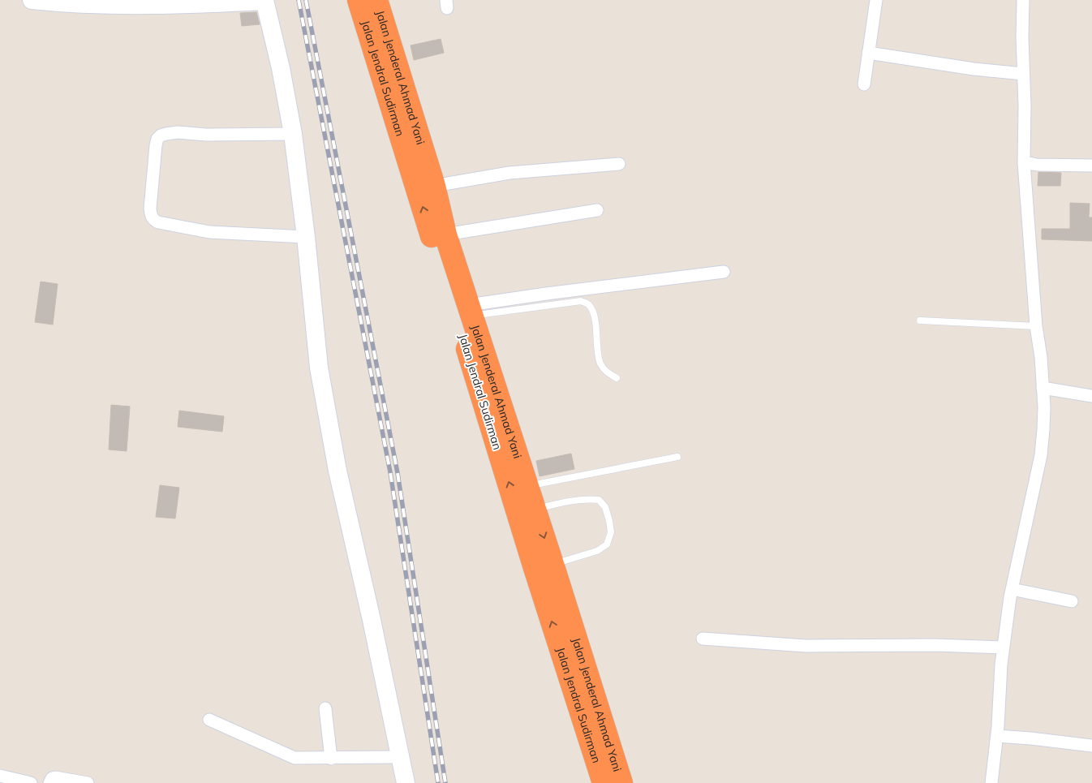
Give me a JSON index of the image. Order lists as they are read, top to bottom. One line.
{"streets":{"highway":["Jalan Jendral Sudirman","Jalan Jenderal Ahmad Yani"]},"crossings":[["Jalan Jendral Sudirman","Jalan Jenderal Ahmad Yani"]],"one_way":["Jalan Jendral Sudirman"]}
